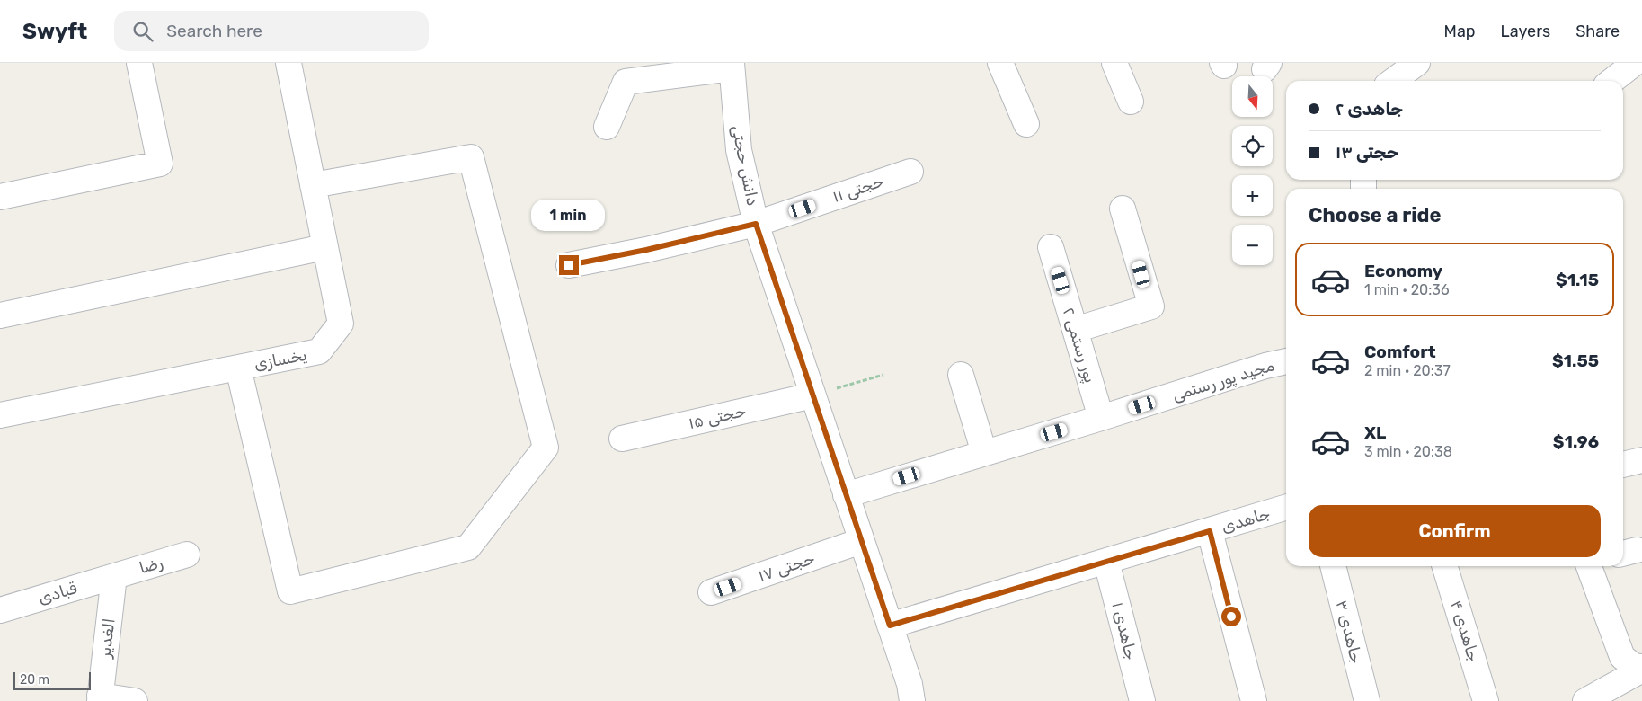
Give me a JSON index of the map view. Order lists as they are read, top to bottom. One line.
{"streets":{"street":["دانش حجتی","حجتی ۱۱","پور رستمی ۲","یخسازی","مجید پور رستمی","حجتی ۱۵","جاهدی","رضا","حجتی ۱۷","قبادی","جاهدی ۱","جاهدی ۴","جاهدی ۳","الغدیر"]},"crossings":[["دانش حجتی","حجتی ۱۱"],["دانش حجتی","مجید پور رستمی"],["دانش حجتی","حجتی ۱۵"],["دانش حجتی","جاهدی"],["دانش حجتی","حجتی ۱۷"],["پور رستمی ۲","مجید پور رستمی"],["جاهدی","جاهدی ۱"],["رضا","قبادی"],["رضا","الغدیر"],["قبادی","الغدیر"]],"scale_bar":"20 m","north":"bottom","page":{"header":"Swyft","search":"Search here","nav":["Map","Layers","Share"],"map_buttons":["+","−"],"banner":["جاهدی ۲","حجتی ۱۳"],"heading":"Choose a ride","bubble":"1 min","list":[{"name":"Economy","note":"1 min · 20:36","value":"$1.15"},{"name":"Comfort","note":"2 min · 20:37","value":"$1.55"},{"name":"XL","note":"3 min · 20:38","value":"$1.96"}],"buttons":"Confirm","scale":"20 m"}}
